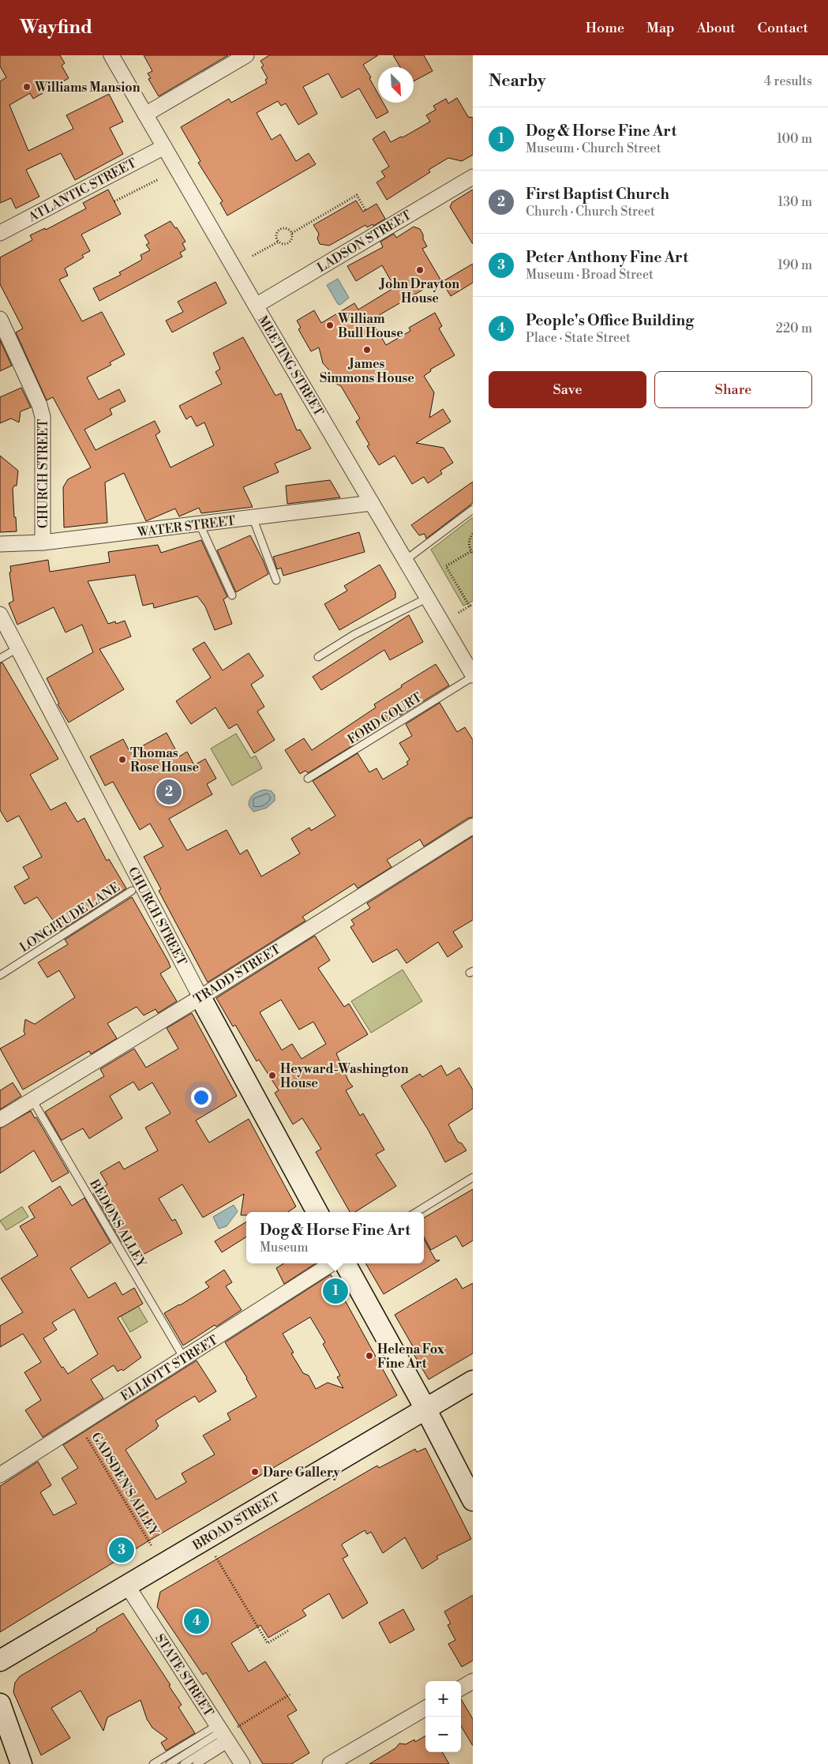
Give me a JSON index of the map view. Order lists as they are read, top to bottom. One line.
{"streets":{"street":["ATLANTIC STREET","LADSON STREET","MEETING STREET","CHURCH STREET","WATER STREET","TRADD STREET","ELLIOTT STREET","BROAD STREET","STATE STREET"],"lane":["FORD COURT","LONGITUDE LANE","BEDONS ALLEY"],"path":["GADSDEN'S ALLEY"]},"crossings":[["ATLANTIC STREET","MEETING STREET"],["LADSON STREET","MEETING STREET"],["MEETING STREET","WATER STREET"],["MEETING STREET","FORD COURT"],["CHURCH STREET","WATER STREET"],["CHURCH STREET","TRADD STREET"],["TRADD STREET","BEDONS ALLEY"],["BEDONS ALLEY","ELLIOTT STREET"],["BROAD STREET","STATE STREET"]],"places":["Williams Mansion","John Drayton House","William Bull House","James Simmons House","Thomas Rose House","Heyward-Washington House","Helena Fox Fine Art","Dare Gallery"],"north":"bottom right","page":{"header":"Wayfind","nav":["Home","Map","About","Contact"],"heading":["Nearby","4 results"],"list":[{"mark":"1","name":"Dog & Horse Fine Art","note":"Museum · Church Street","value":"100 m"},{"mark":"2","name":"First Baptist Church","note":"Church · Church Street","value":"130 m"},{"mark":"3","name":"Peter Anthony Fine Art","note":"Museum · Broad Street","value":"190 m"},{"mark":"4","name":"People's Office Building","note":"Place · State Street","value":"220 m"}],"buttons":["Save","Share"],"pins":["2","1","3","4"],"popup":["Dog & Horse Fine Art","Museum"],"map_buttons":["+","−"]}}
